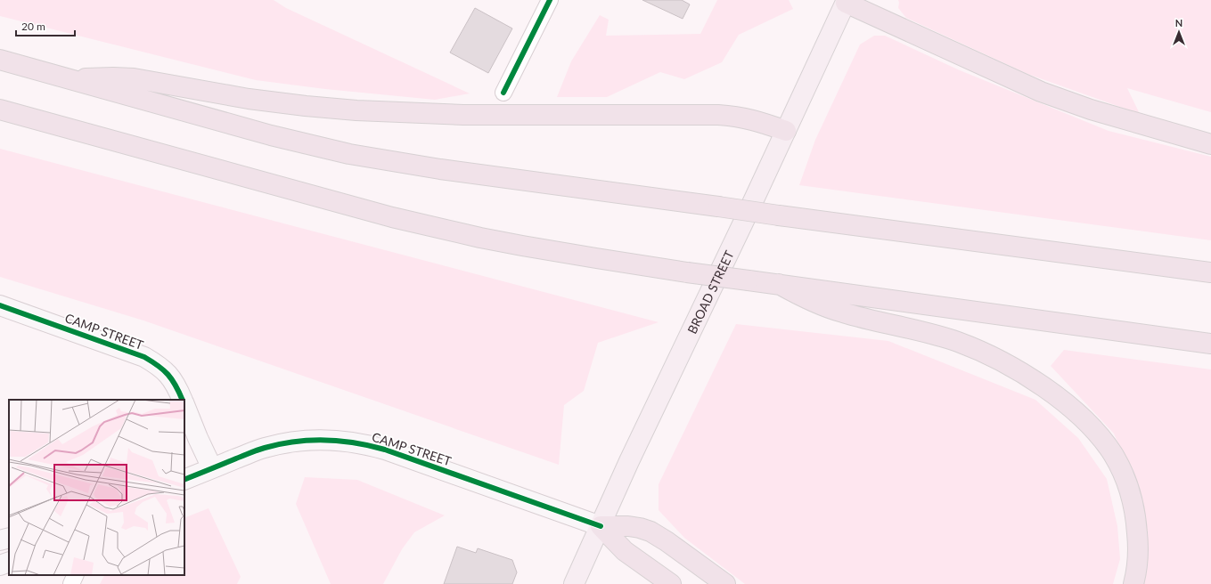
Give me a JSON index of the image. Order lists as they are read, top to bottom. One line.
{"streets":{"main road":["BROAD STREET"],"street":["CAMP STREET"]},"crossings":[["BROAD STREET","CAMP STREET"]],"scale_bar":"20 m","north":"top"}
